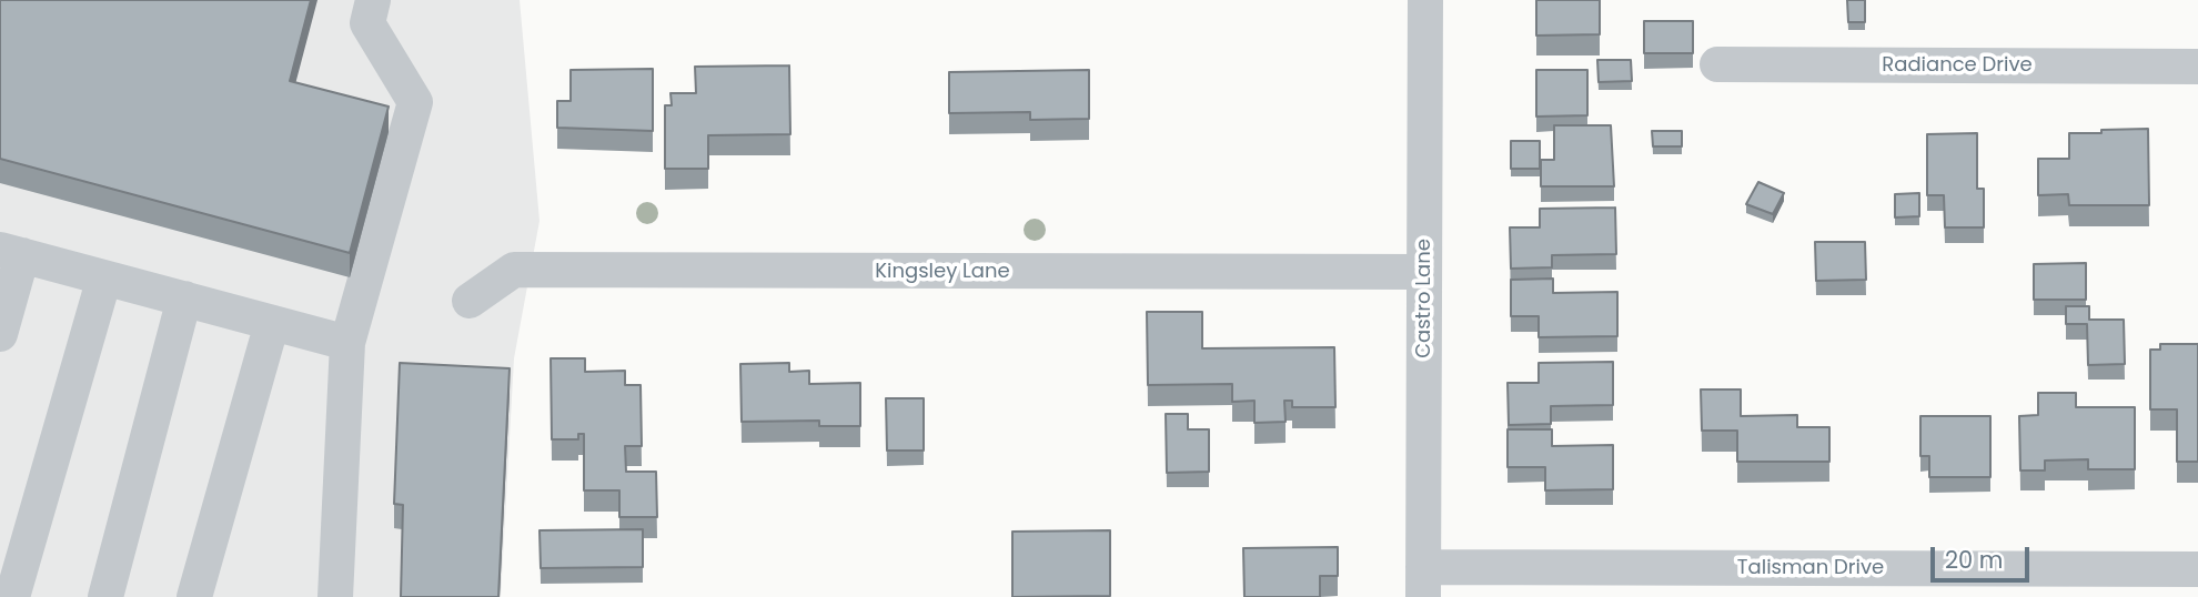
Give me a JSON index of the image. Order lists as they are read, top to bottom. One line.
{"streets":{"street":["Radiance Drive","Kingsley Lane","Castro Lane","Talisman Drive"]},"crossings":[["Kingsley Lane","Castro Lane"],["Castro Lane","Talisman Drive"]],"scale_bar":"20 m"}
